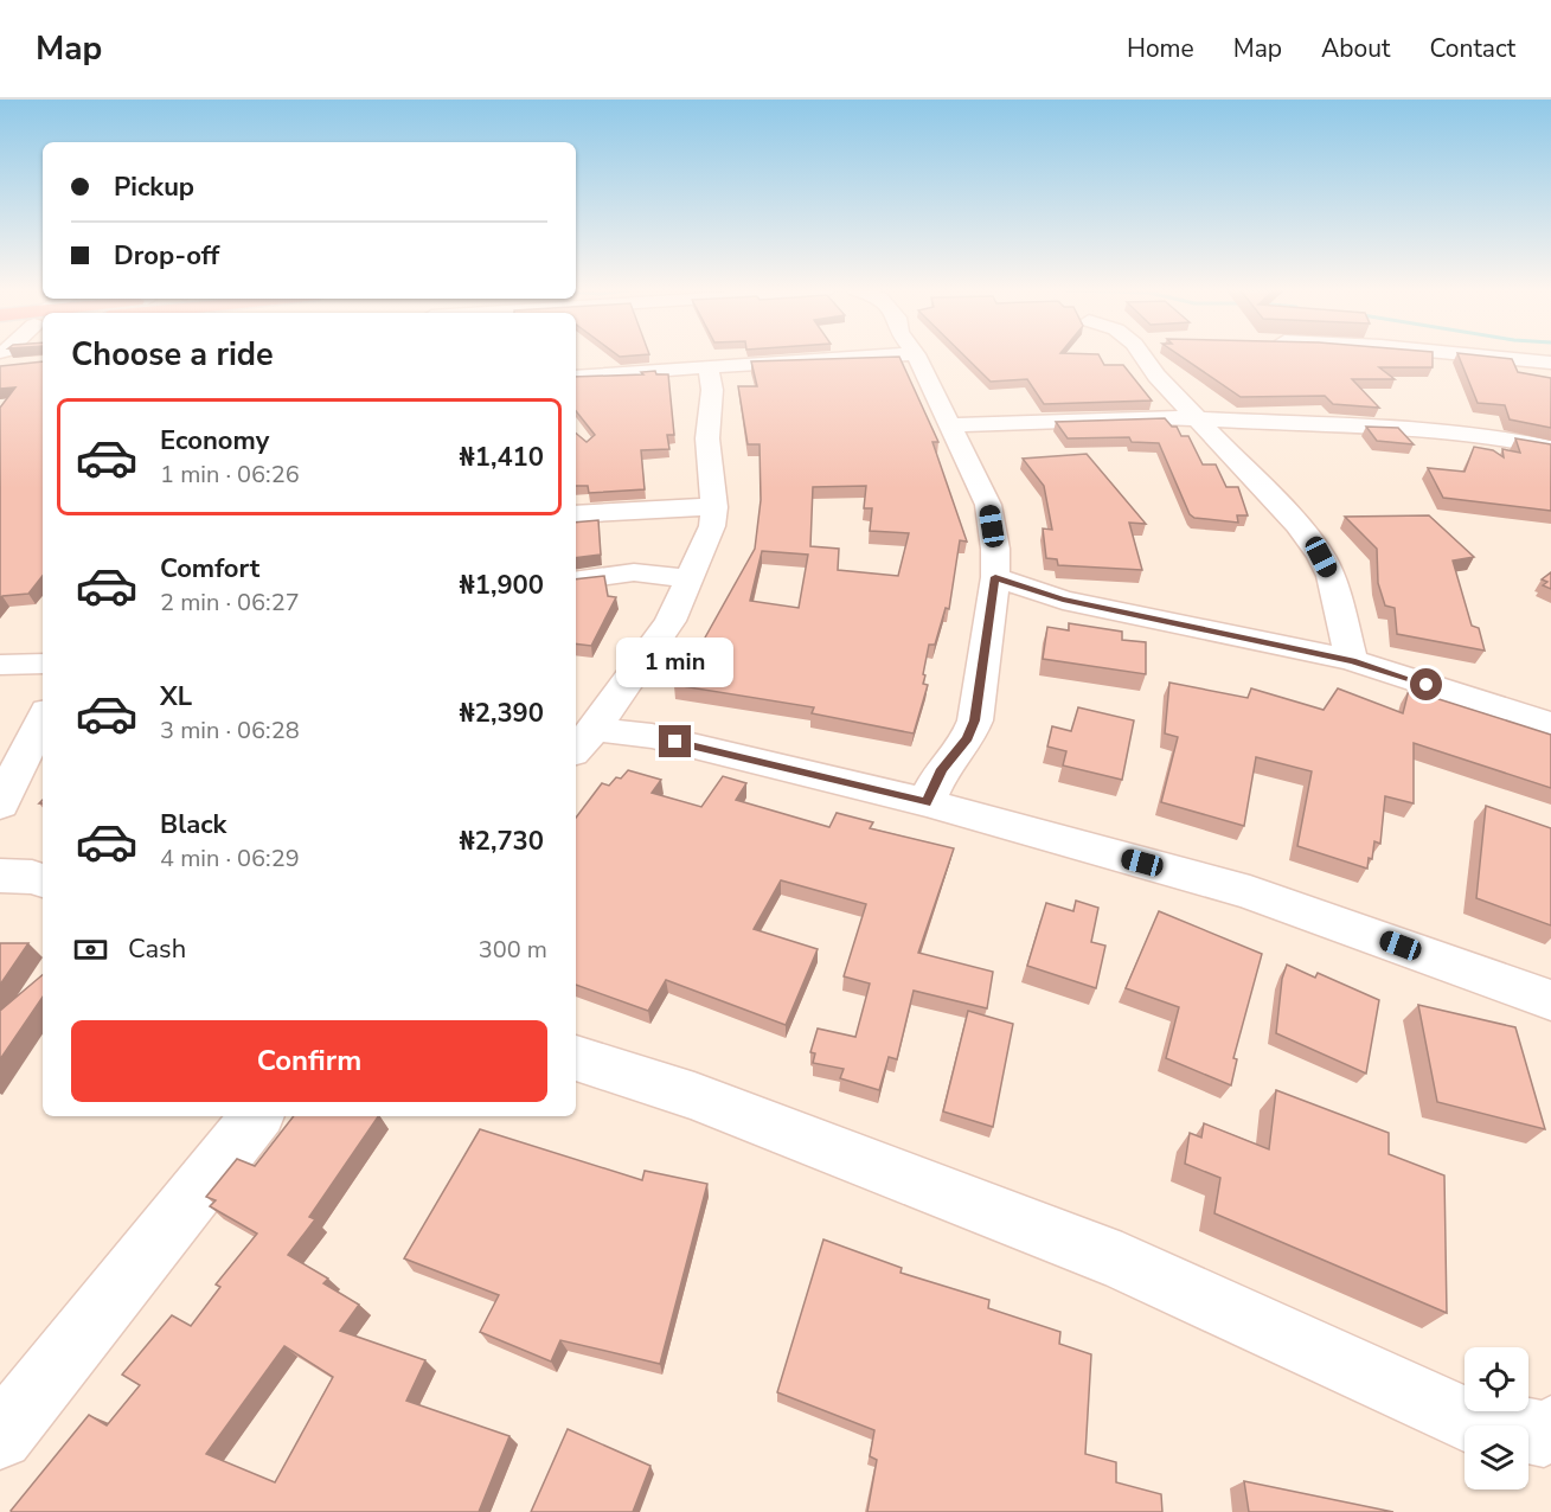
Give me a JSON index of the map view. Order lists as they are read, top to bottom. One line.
{"page":{"header":"Map","nav":["Home","Map","About","Contact"],"banner":["Pickup","Drop-off"],"heading":"Choose a ride","list":[{"name":"Economy","note":"1 min · 06:26","value":"₦1,410"},{"name":"Comfort","note":"2 min · 06:27","value":"₦1,900"},{"name":"XL","note":"3 min · 06:28","value":"₦2,390"},{"name":"Black","note":"4 min · 06:29","value":"₦2,730"}],"bubble":"1 min","pay":["Cash","300 m"],"buttons":"Confirm"}}
